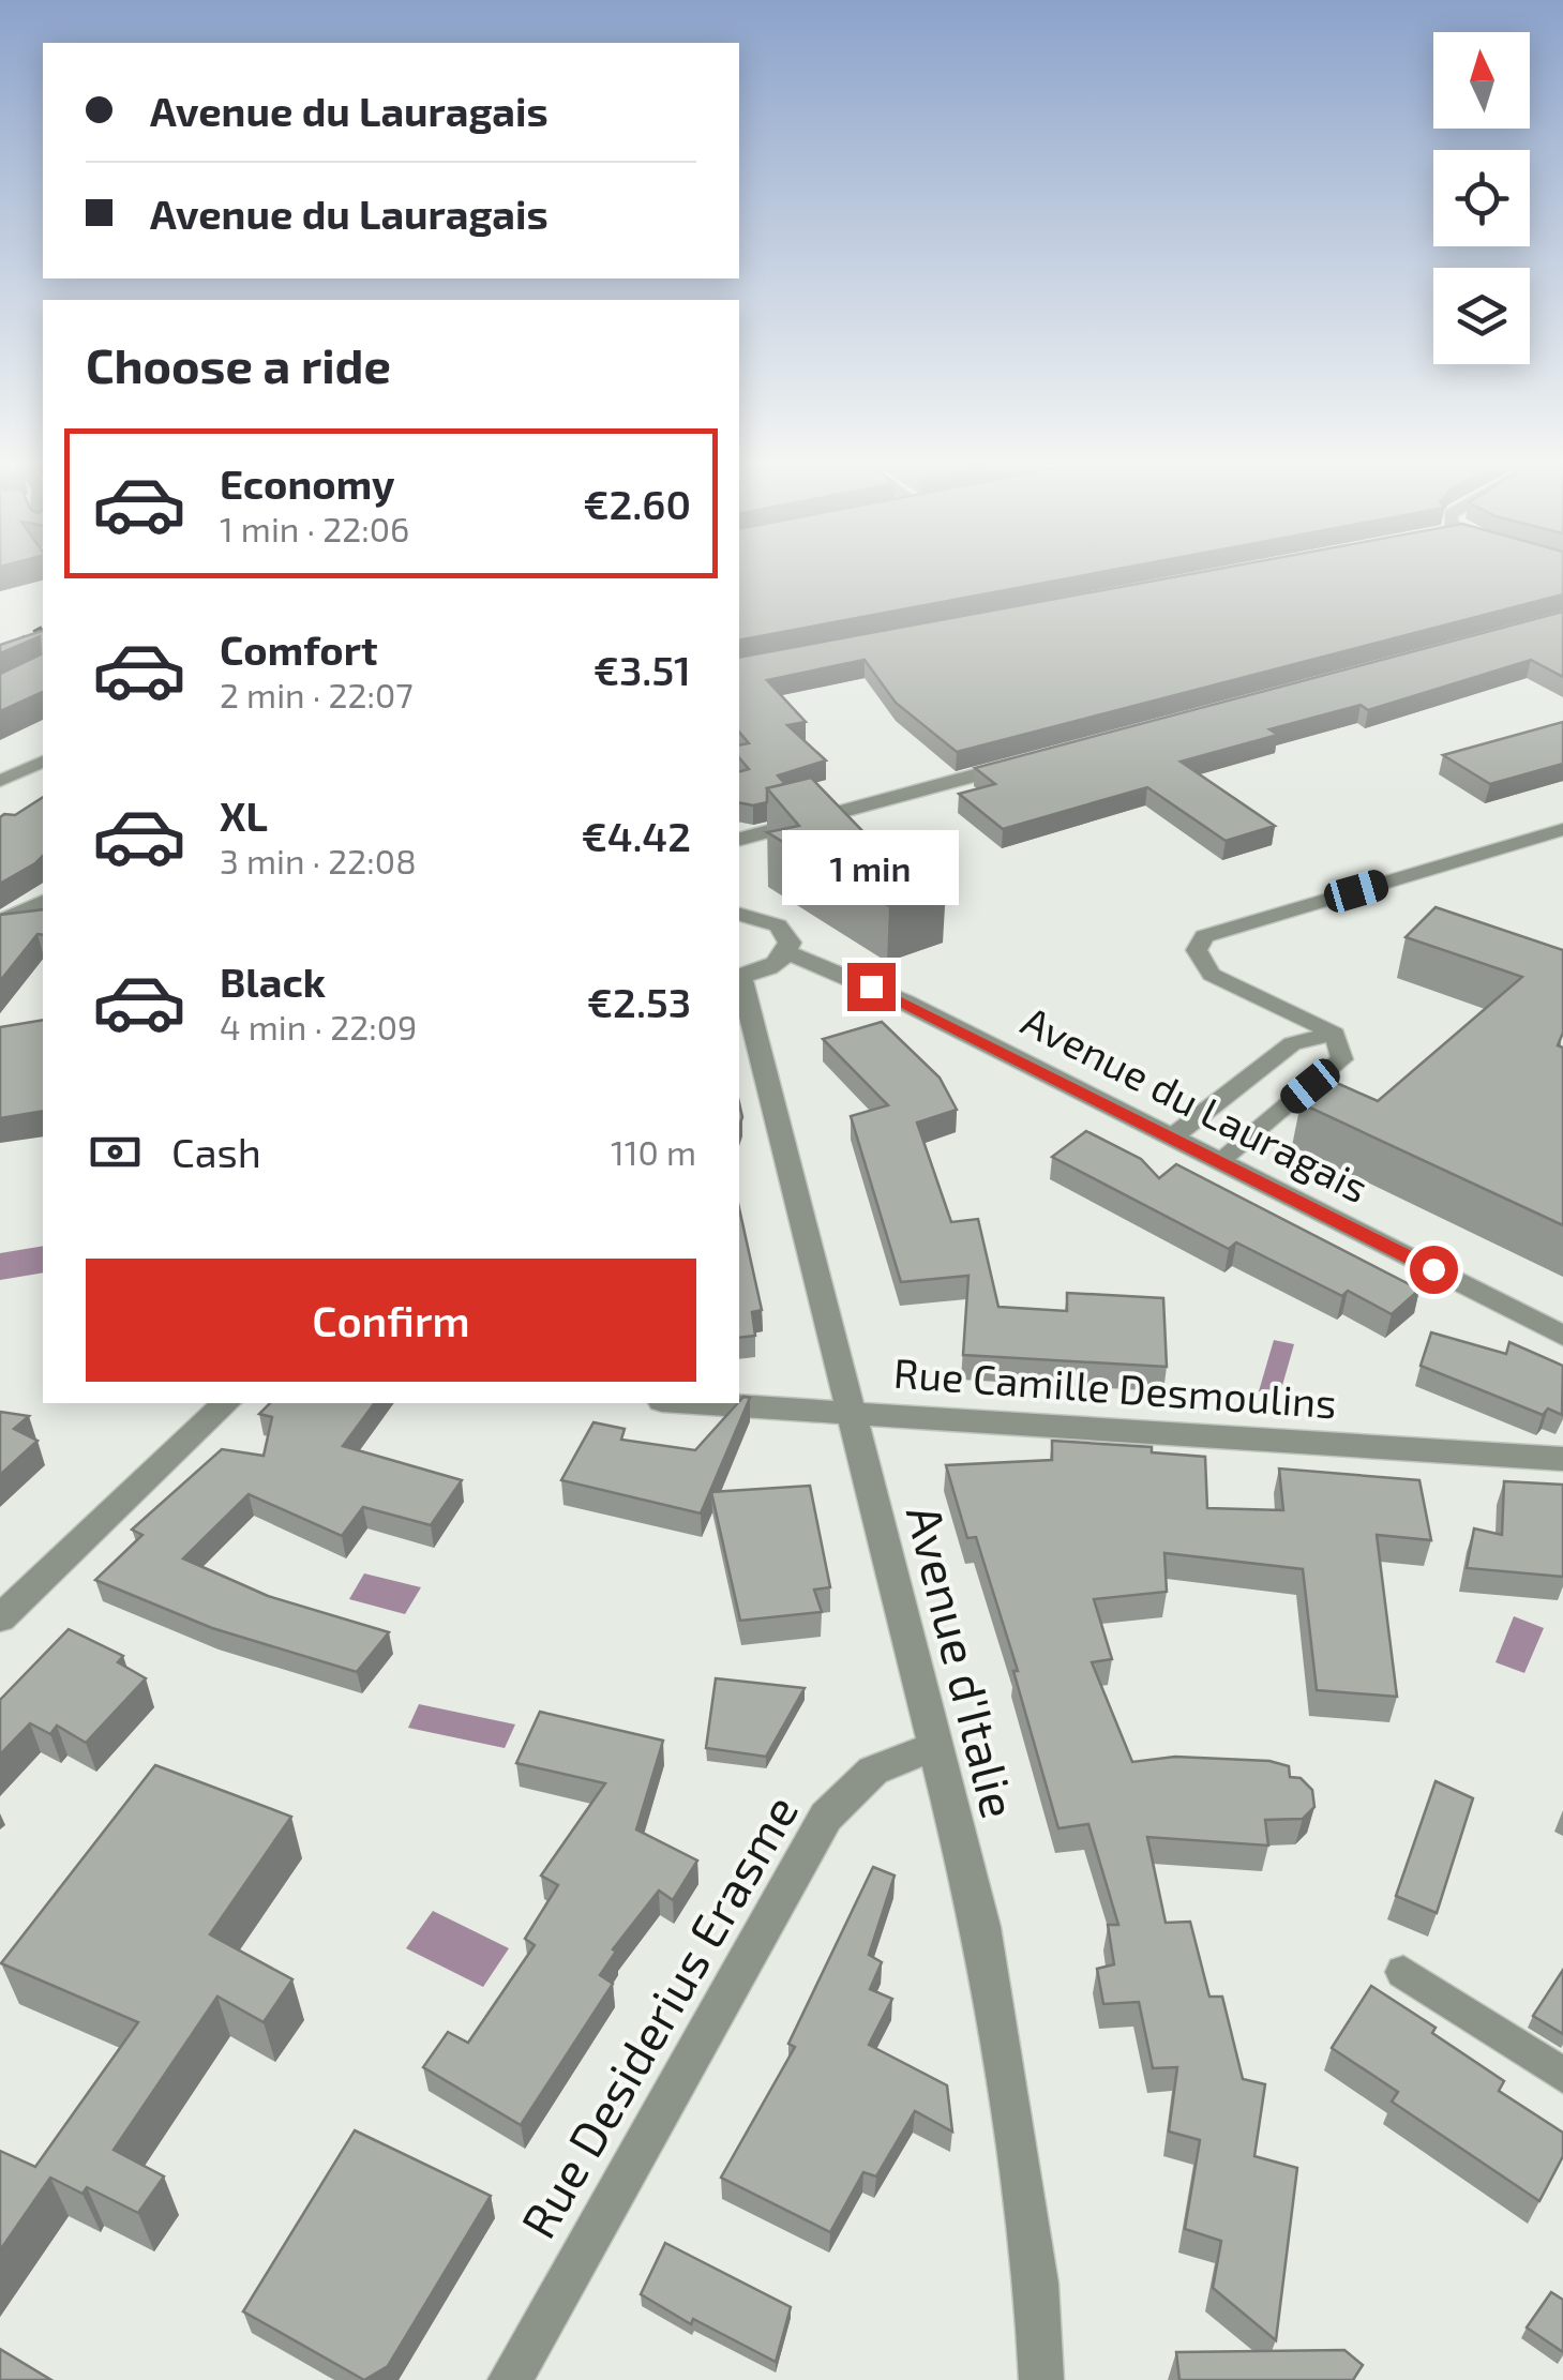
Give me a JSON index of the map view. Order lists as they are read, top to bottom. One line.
{"streets":{"street":["Avenue du Lauragais","Rue Camille Desmoulins","Avenue d'Italie","Rue Desiderius Erasme"]},"crossings":[["Rue Camille Desmoulins","Avenue d'Italie"],["Avenue d'Italie","Rue Desiderius Erasme"]],"north":"top","page":{"banner":["Avenue du Lauragais","Avenue du Lauragais"],"heading":"Choose a ride","list":[{"name":"Economy","note":"1 min · 22:06","value":"€2.60"},{"name":"Comfort","note":"2 min · 22:07","value":"€3.51"},{"name":"XL","note":"3 min · 22:08","value":"€4.42"},{"name":"Black","note":"4 min · 22:09","value":"€2.53"}],"bubble":"1 min","pay":["Cash","110 m"],"buttons":"Confirm"}}
